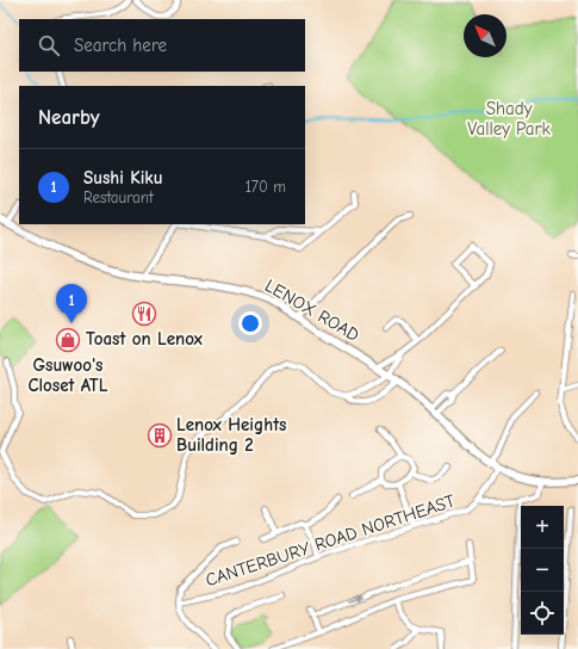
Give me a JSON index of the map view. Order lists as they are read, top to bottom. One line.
{"streets":{"street":["LENOX ROAD","CANTERBURY ROAD NORTHEAST"]},"crossings":[["LENOX ROAD","CANTERBURY ROAD NORTHEAST"]],"parks":["Shady Valley Park"],"places":{"restaurant":["Toast on Lenox"],"shop":["Gsuwoo's Closet ATL"],"building":["Lenox Heights Building 2"]},"north":"top left","page":{"search":"Search here","heading":"Nearby","list":[{"mark":"1","name":"Sushi Kiku","note":"Restaurant","value":"170 m"}],"pins":"1","map_buttons":["+","−"]}}
